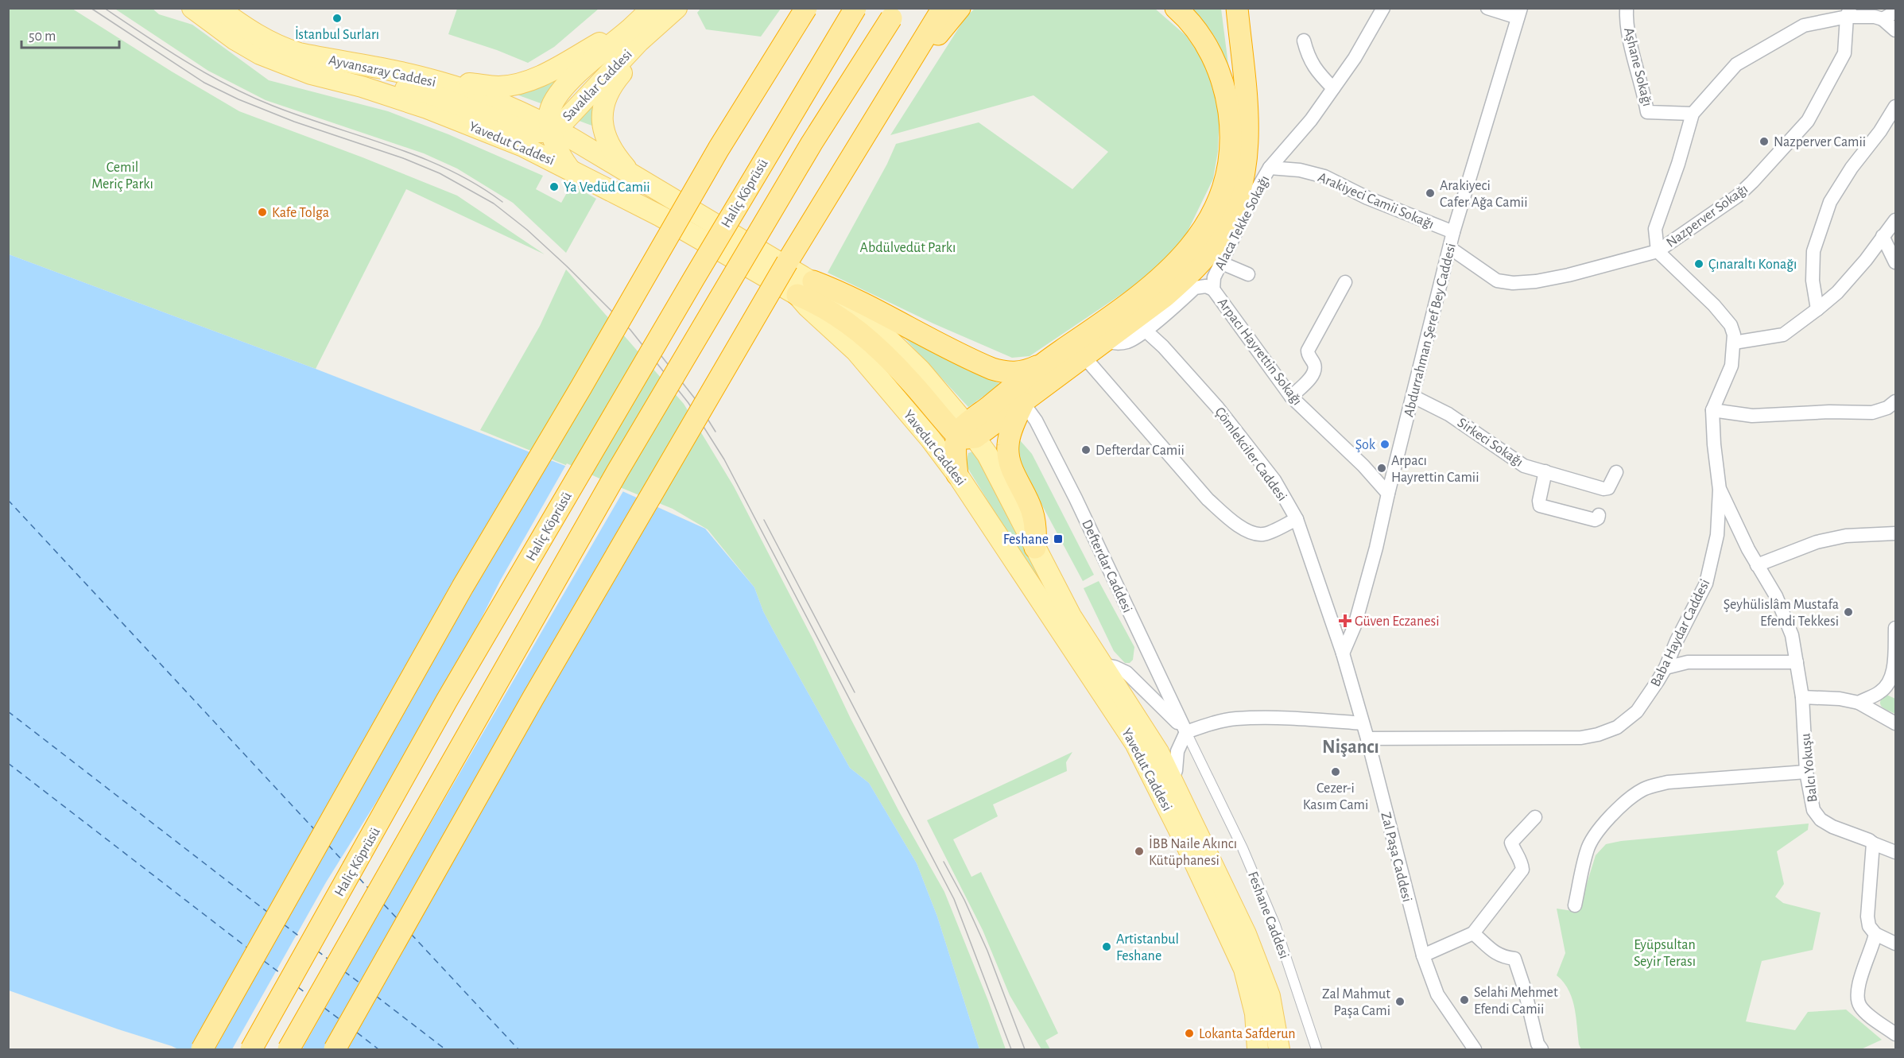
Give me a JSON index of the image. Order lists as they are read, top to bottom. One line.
{"streets":{"highway":["Haliç Köprüsü"],"main road":["Ayvansaray Caddesi","Savaklar Caddesi","Yavedut Caddesi"],"street":["Aşhane Sokağı","Arakiyeci Camii Sokağı","Nazperver Sokağı","Alaca Tekke Sokağı","Abdurrahman Şeref Bey Caddesi","Arpacı Hayrettin Sokağı","Sirkeci Sokağı","Çömlekciler Caddesi","Defterdar Caddesi","Baba Haydar Caddesi","Balcı Yokuşu","Zal Paşa Caddesi","Feshane Caddesi"]},"crossings":[["Ayvansaray Caddesi","Savaklar Caddesi"],["Ayvansaray Caddesi","Yavedut Caddesi"],["Savaklar Caddesi","Yavedut Caddesi"],["Arakiyeci Camii Sokağı","Alaca Tekke Sokağı"],["Arakiyeci Camii Sokağı","Abdurrahman Şeref Bey Caddesi"],["Nazperver Sokağı","Abdurrahman Şeref Bey Caddesi"],["Nazperver Sokağı","Baba Haydar Caddesi"],["Alaca Tekke Sokağı","Arpacı Hayrettin Sokağı"],["Alaca Tekke Sokağı","Çömlekciler Caddesi"],["Abdurrahman Şeref Bey Caddesi","Arpacı Hayrettin Sokağı"],["Abdurrahman Şeref Bey Caddesi","Sirkeci Sokağı"],["Abdurrahman Şeref Bey Caddesi","Çömlekciler Caddesi"],["Abdurrahman Şeref Bey Caddesi","Zal Paşa Caddesi"],["Çömlekciler Caddesi","Zal Paşa Caddesi"],["Defterdar Caddesi","Feshane Caddesi"],["Baba Haydar Caddesi","Balcı Yokuşu"],["Baba Haydar Caddesi","Zal Paşa Caddesi"]],"districts":["Nişancı"],"parks":["Cemil Meriç Parkı","Abdülvedüt Parkı","Eyüpsultan Seyir Terası"],"places":{"other":["İstanbul Surları","Nazperver Camii","Ya Vedüd Camii","Arakiyeci Cafer Ağa Camii","Kafe Tolga","Çınaraltı Konağı","Şok","Defterdar Camii","Arpacı Hayrettin Camii","Şeyhülislâm Mustafa Efendi Tekkesi","Cezer-i Kasım Cami","İBB Naile Akıncı Kütüphanesi","Artistanbul Feshane","Selahi Mehmet Efendi Camii","Zal Mahmut Paşa Cami","Lokanta Safderun"],"transit":["Feshane"],"health":["Güven Eczanesi"]},"scale_bar":"50 m"}
